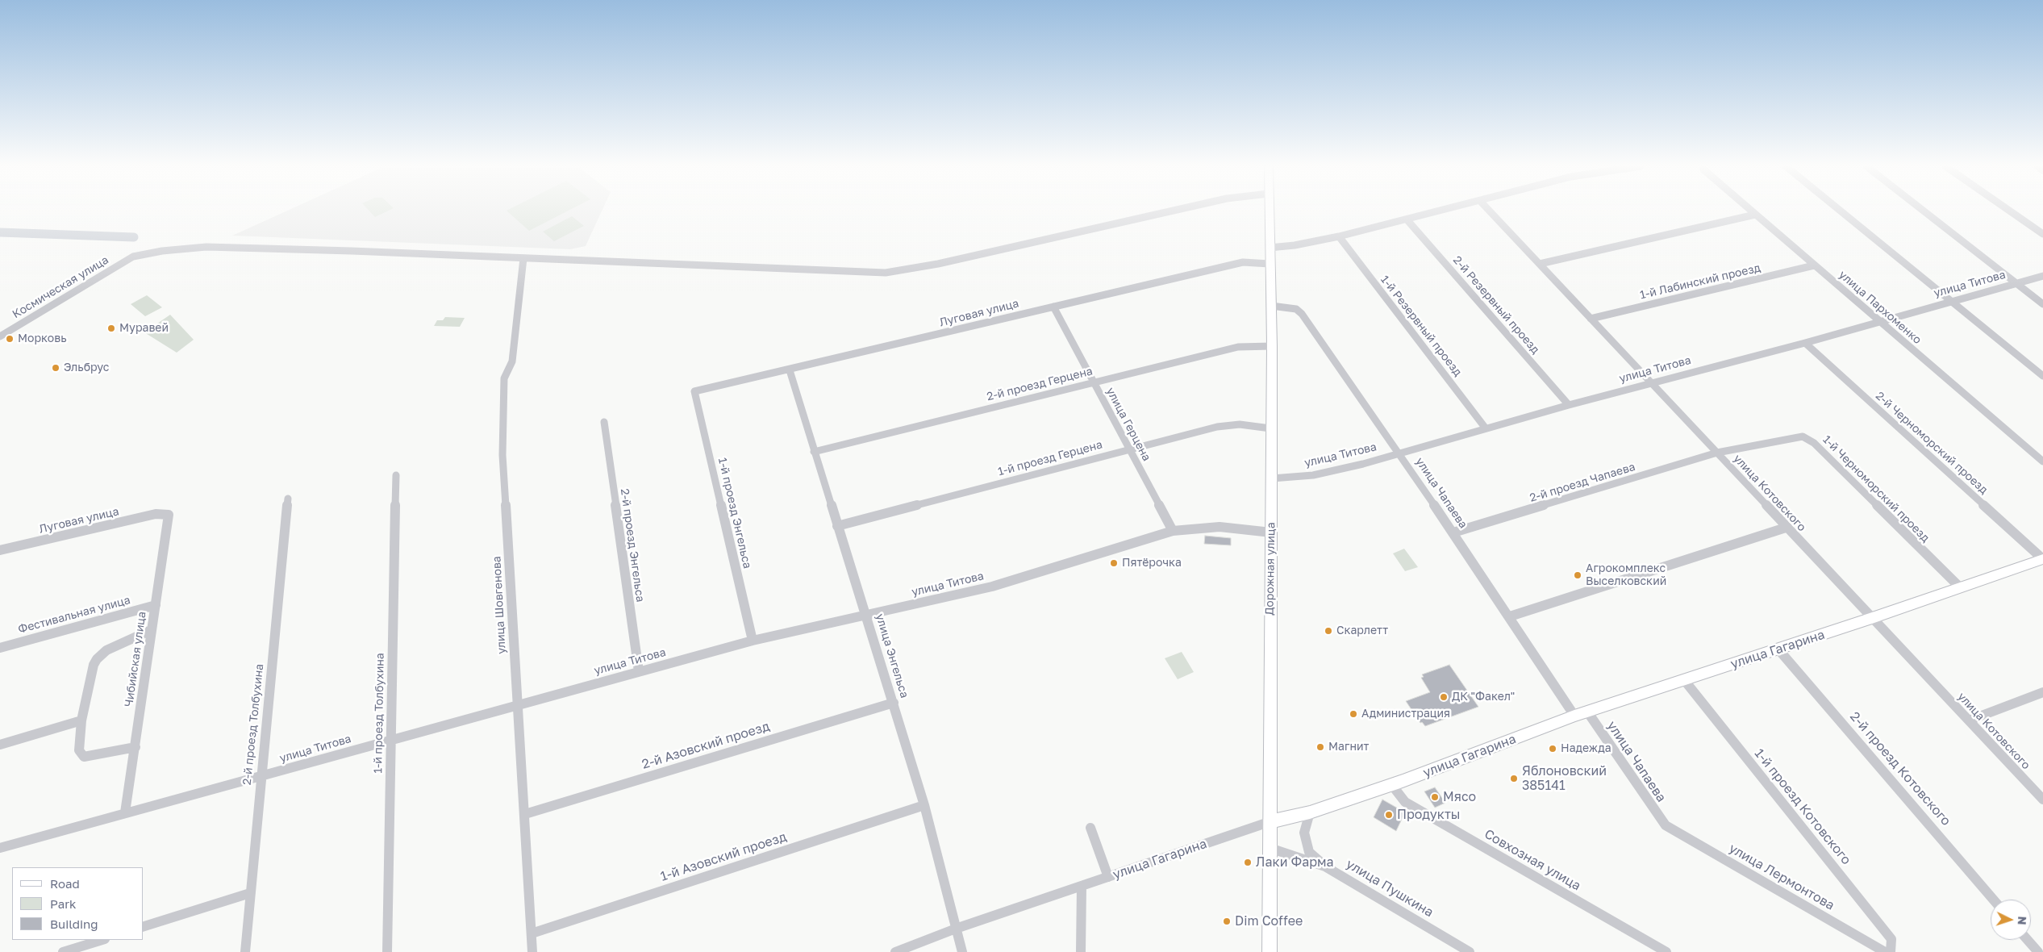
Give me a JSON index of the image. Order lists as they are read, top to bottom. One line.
{"streets":{"main road":["Дорожная улица","улица Гагарина"],"street":["1-й Лабинский проезд","улица Титова","Космическая улица","2-й Резервный проезд","улица Пархоменко","Луговая улица","1-й Резервный проезд","2-й проезд Герцена","улица Герцена","2-й Черноморский проезд","1-й проезд Герцена","2-й проезд Чапаева","1-й Черноморский проезд","улица Чапаева","улица Котовского","1-й проезд Энгельса","2-й проезд Энгельса","улица Шовгенова","Фестивальная улица","улица Энгельса","Чибийская улица","1-й проезд Толбухина","2-й проезд Толбухина","2-й Азовский проезд","2-й проезд Котовского","1-й проезд Котовского","1-й Азовский проезд","Совхозная улица","улица Лермонтова","улица Пушкина"]},"crossings":[["1-й Лабинский проезд","улица Пархоменко"],["1-й Лабинский проезд","улица Котовского"],["улица Титова","2-й Резервный проезд"],["улица Титова","улица Пархоменко"],["улица Титова","1-й Резервный проезд"],["улица Титова","улица Герцена"],["улица Титова","2-й Черноморский проезд"],["улица Титова","улица Чапаева"],["улица Титова","улица Котовского"],["улица Титова","1-й проезд Энгельса"],["улица Титова","2-й проезд Энгельса"],["улица Титова","Дорожная улица"],["улица Титова","улица Шовгенова"],["улица Титова","улица Энгельса"],["улица Титова","Чибийская улица"],["улица Титова","1-й проезд Толбухина"],["улица Титова","2-й проезд Толбухина"],["Космическая улица","улица Шовгенова"],["Луговая улица","улица Герцена"],["Луговая улица","1-й проезд Энгельса"],["Луговая улица","Дорожная улица"],["Луговая улица","улица Энгельса"],["Луговая улица","Чибийская улица"],["2-й проезд Герцена","улица Герцена"],["2-й проезд Герцена","Дорожная улица"],["2-й проезд Герцена","улица Энгельса"],["улица Герцена","1-й проезд Герцена"],["2-й Черноморский проезд","улица Гагарина"],["1-й проезд Герцена","Дорожная улица"],["1-й проезд Герцена","улица Энгельса"],["2-й проезд Чапаева","1-й Черноморский проезд"],["2-й проезд Чапаева","улица Чапаева"],["2-й проезд Чапаева","улица Котовского"],["1-й Черноморский проезд","улица Котовского"],["1-й Черноморский проезд","улица Гагарина"],["улица Чапаева","Дорожная улица"],["улица Чапаева","улица Гагарина"],["улица Чапаева","улица Лермонтова"],["улица Котовского","улица Гагарина"],["Дорожная улица","улица Гагарина"],["Дорожная улица","улица Пушкина"],["улица Шовгенова","2-й Азовский проезд"],["улица Шовгенова","1-й Азовский проезд"],["Фестивальная улица","Чибийская улица"],["улица Гагарина","улица Энгельса"],["улица Гагарина","2-й проезд Котовского"],["улица Гагарина","1-й проезд Котовского"],["улица Гагарина","Совхозная улица"],["улица Энгельса","2-й Азовский проезд"],["улица Энгельса","1-й Азовский проезд"]],"places":["Муравей","Морковь","Эльбрус","Пятёрочка","Агрокомплекс Выселковский","Скарлетт","ДК \"Факел\"","Администрация","Магнит","Надежда","Яблоновский 385141","Мясо","Продукты","Лаки Фарма","Dim Coffee"],"legend":["Road","Park","Building"],"north":"right"}
